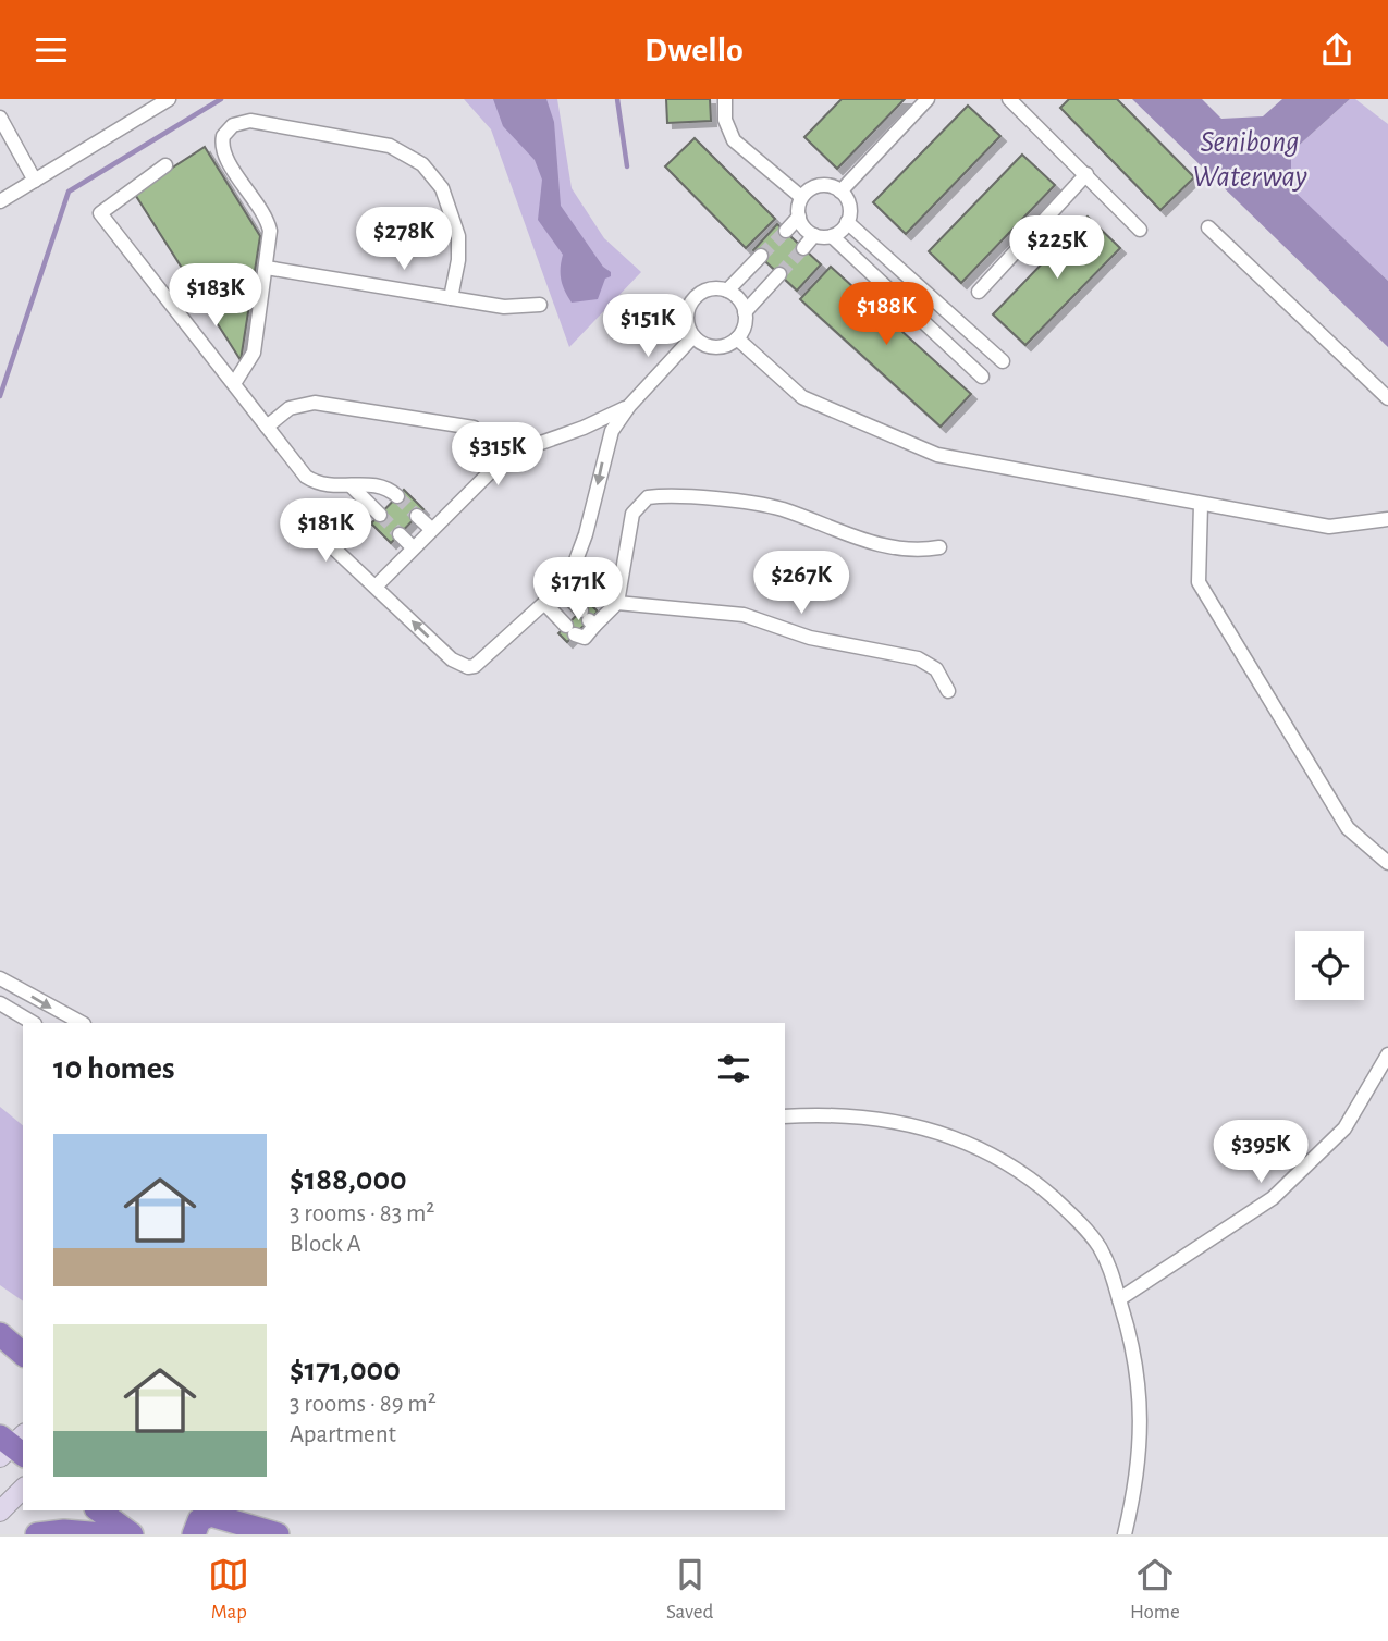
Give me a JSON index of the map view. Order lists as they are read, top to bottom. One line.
{"water":["Senibong Waterway"],"page":{"header":"Dwello","price":["$278K","$225K","$183K","$188K","$151K","$315K","$181K","$267K","$171K","$395K"],"heading":"10 homes","list":[{"name":"$188,000","note":"3 rooms · 83 m² · Block A"},{"name":"$171,000","note":"3 rooms · 89 m² · Apartment"}],"tabs":["Map","Saved","Home"]}}
